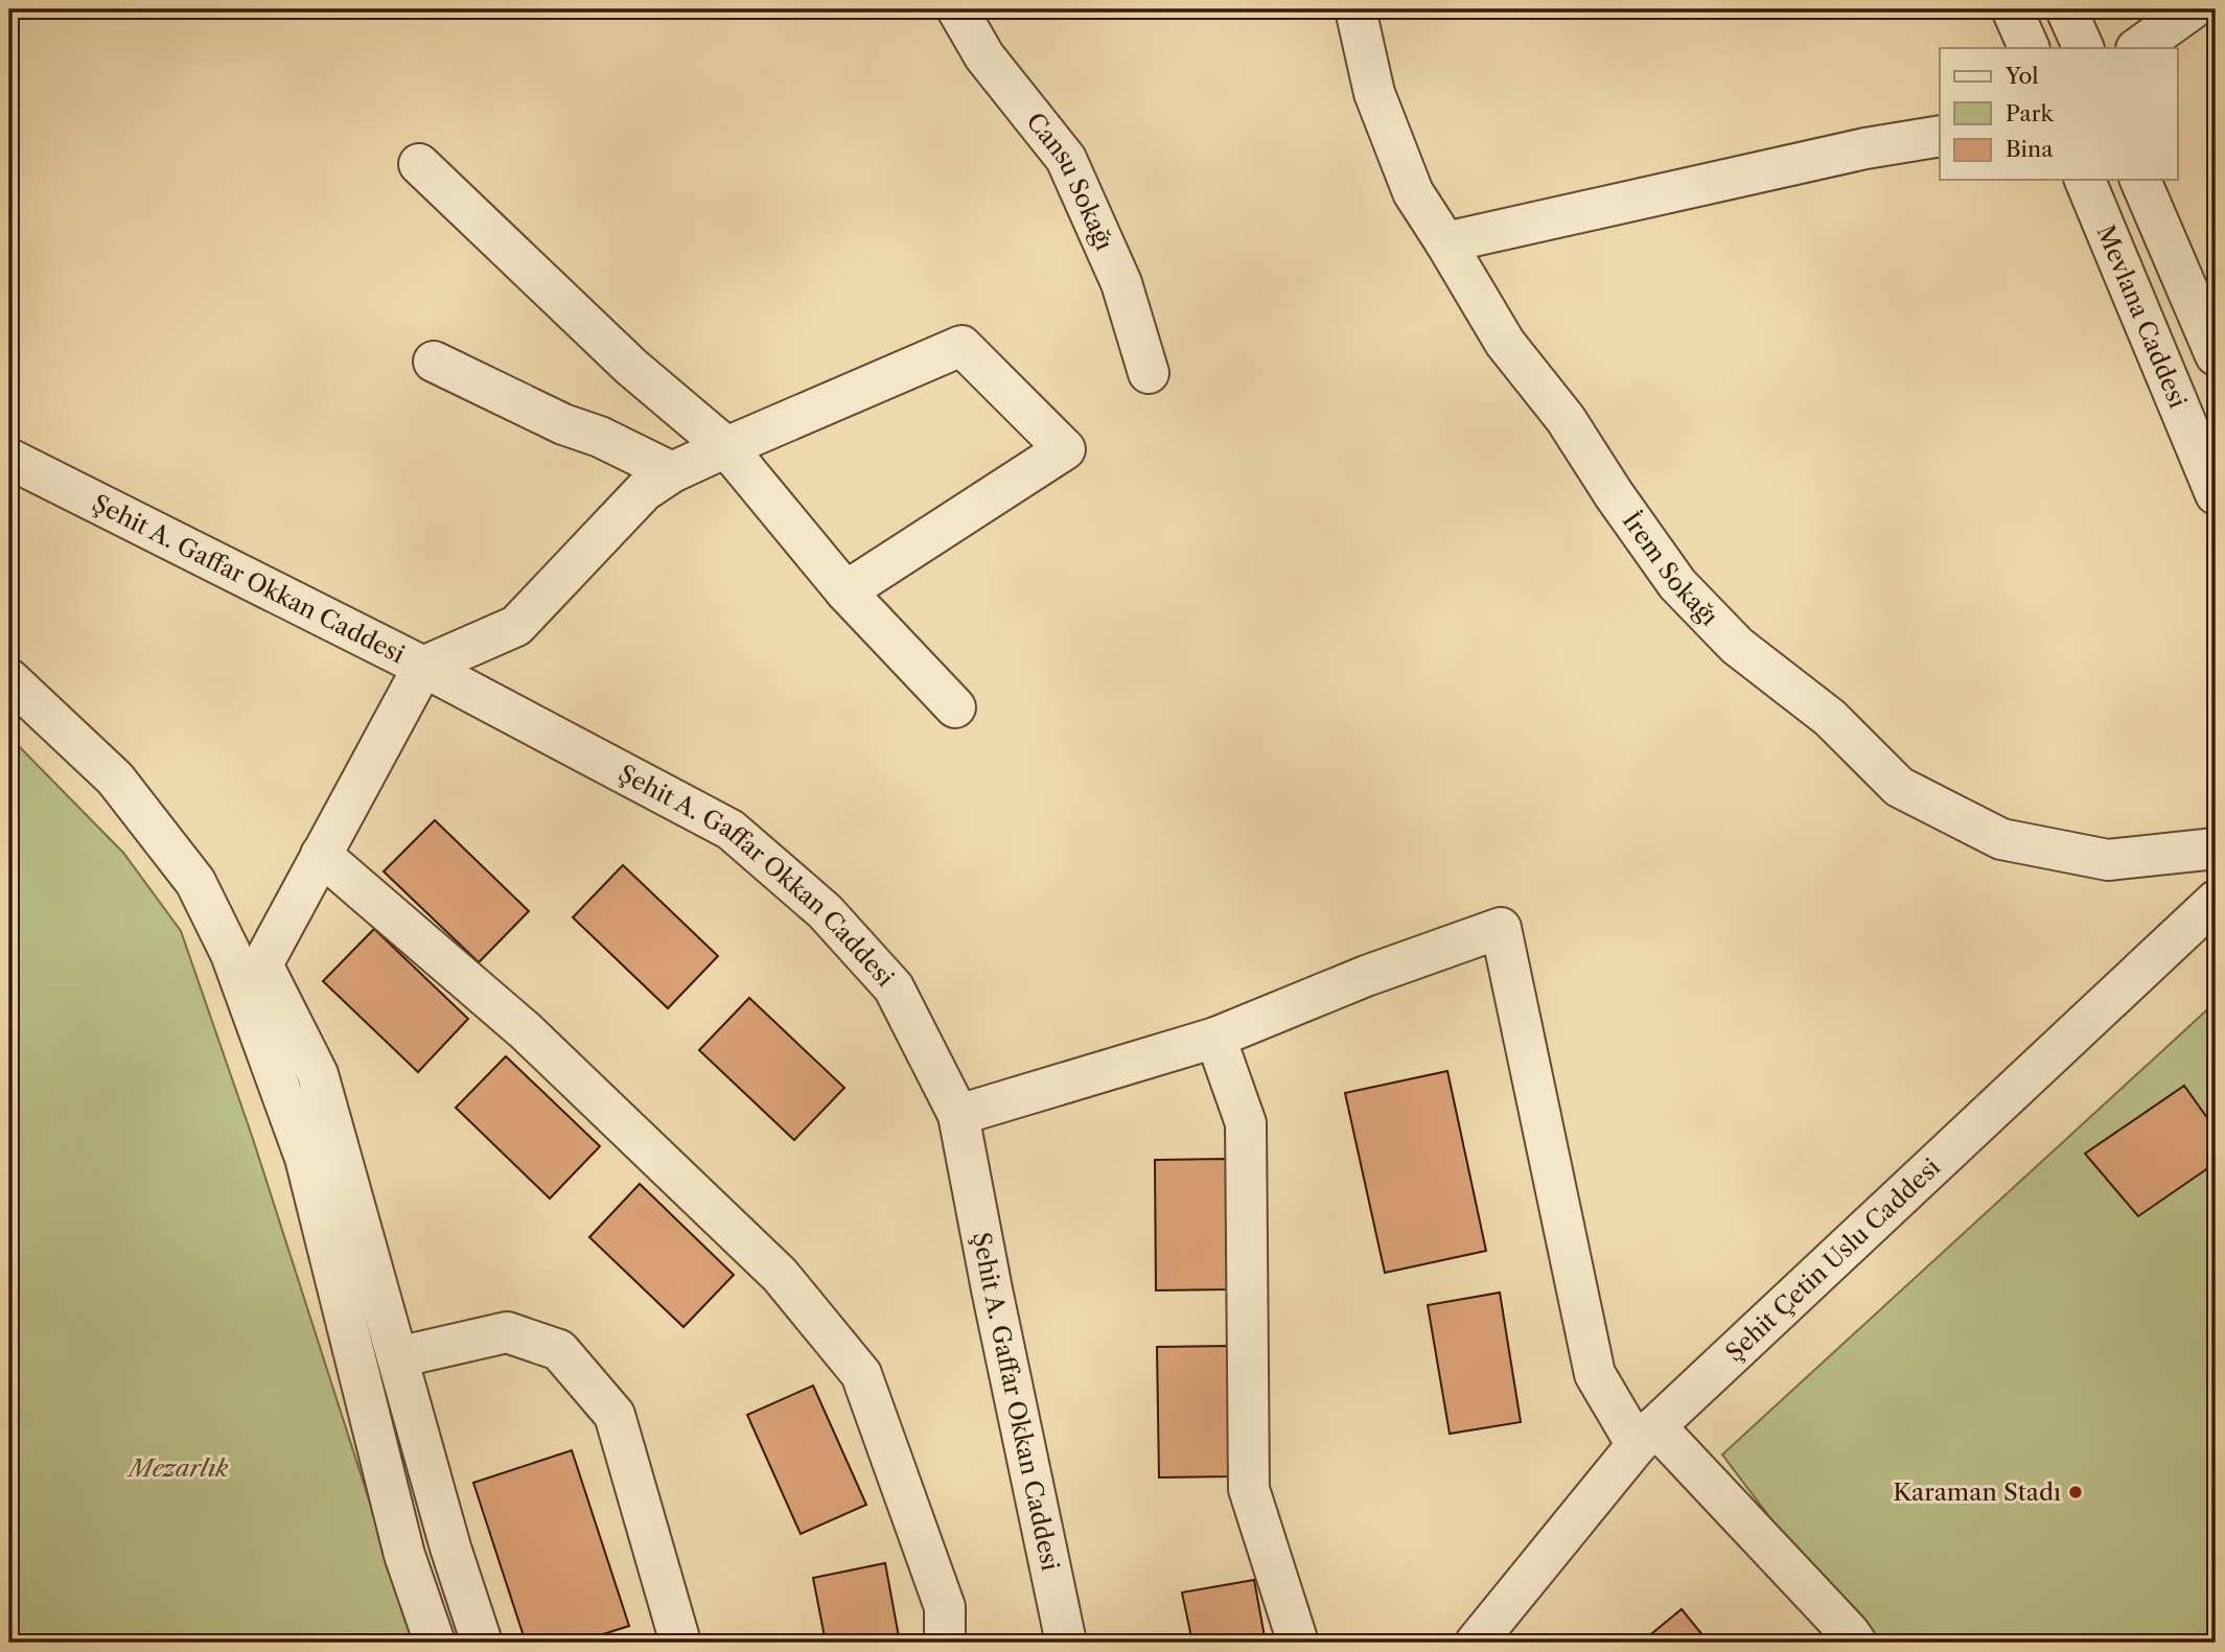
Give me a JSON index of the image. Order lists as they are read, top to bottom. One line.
{"streets":{"street":["Cansu Sokağı","Mevlana Caddesi","İrem Sokağı","Şehit A. Gaffar Okkan Caddesi","Şehit Çetin Uslu Caddesi"]},"parks":["Mezarlık"],"places":["Karaman Stadı"],"legend":["Yol","Park","Bina"]}
